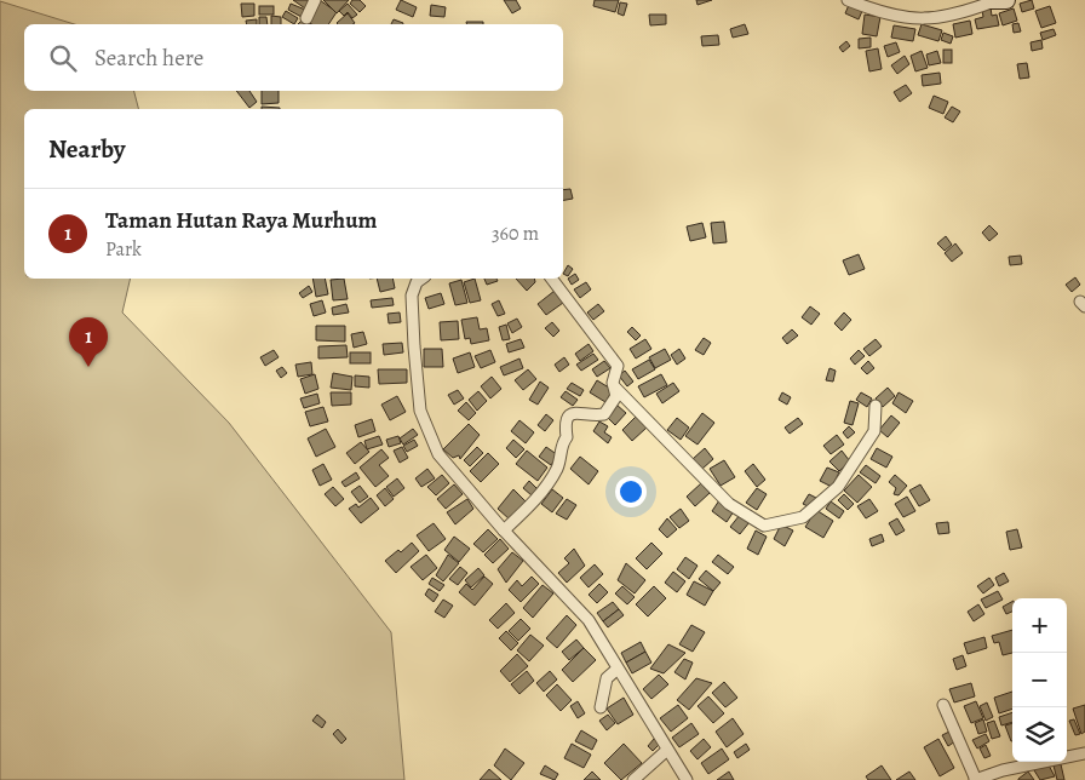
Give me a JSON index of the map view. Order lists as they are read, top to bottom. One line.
{"page":{"search":"Search here","heading":"Nearby","list":[{"mark":"1","name":"Taman Hutan Raya Murhum","note":"Park","value":"360 m"}],"pins":"1","map_buttons":["+","−"]}}
